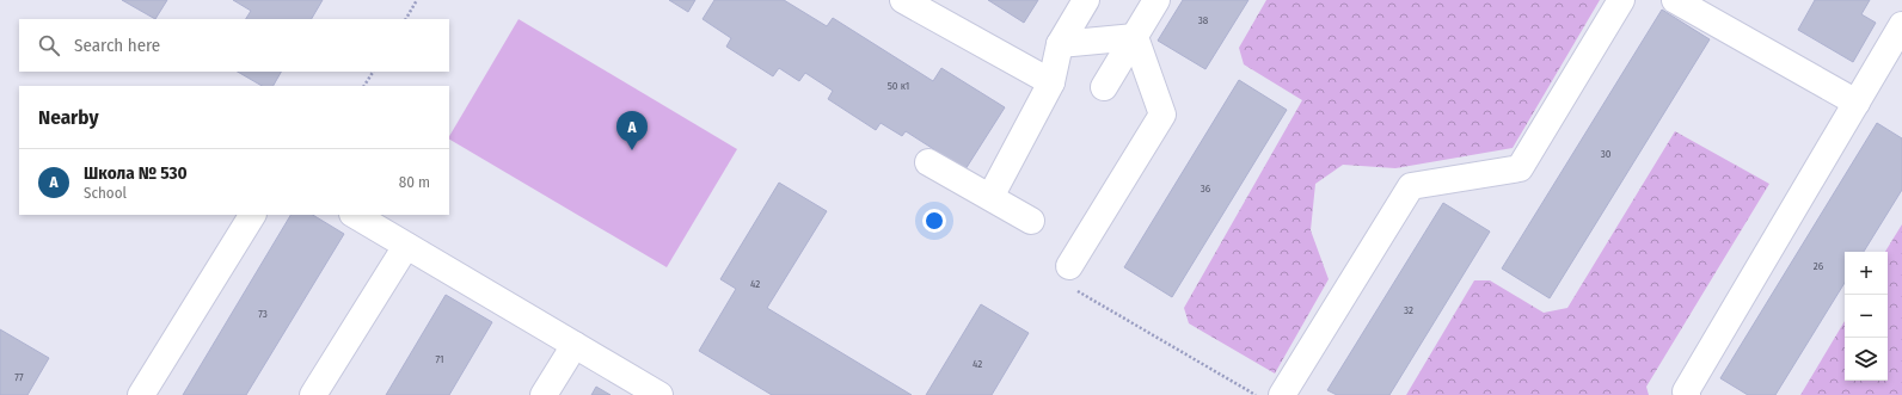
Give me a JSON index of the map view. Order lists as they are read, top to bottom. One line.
{"house_numbers":["38","50 к1","30","36","26","42","32","73","71","42","77"],"page":{"search":"Search here","heading":"Nearby","pins":"A","list":[{"mark":"A","name":"Школа № 530","note":"School","value":"80 m"}],"map_buttons":["+","−"]}}
